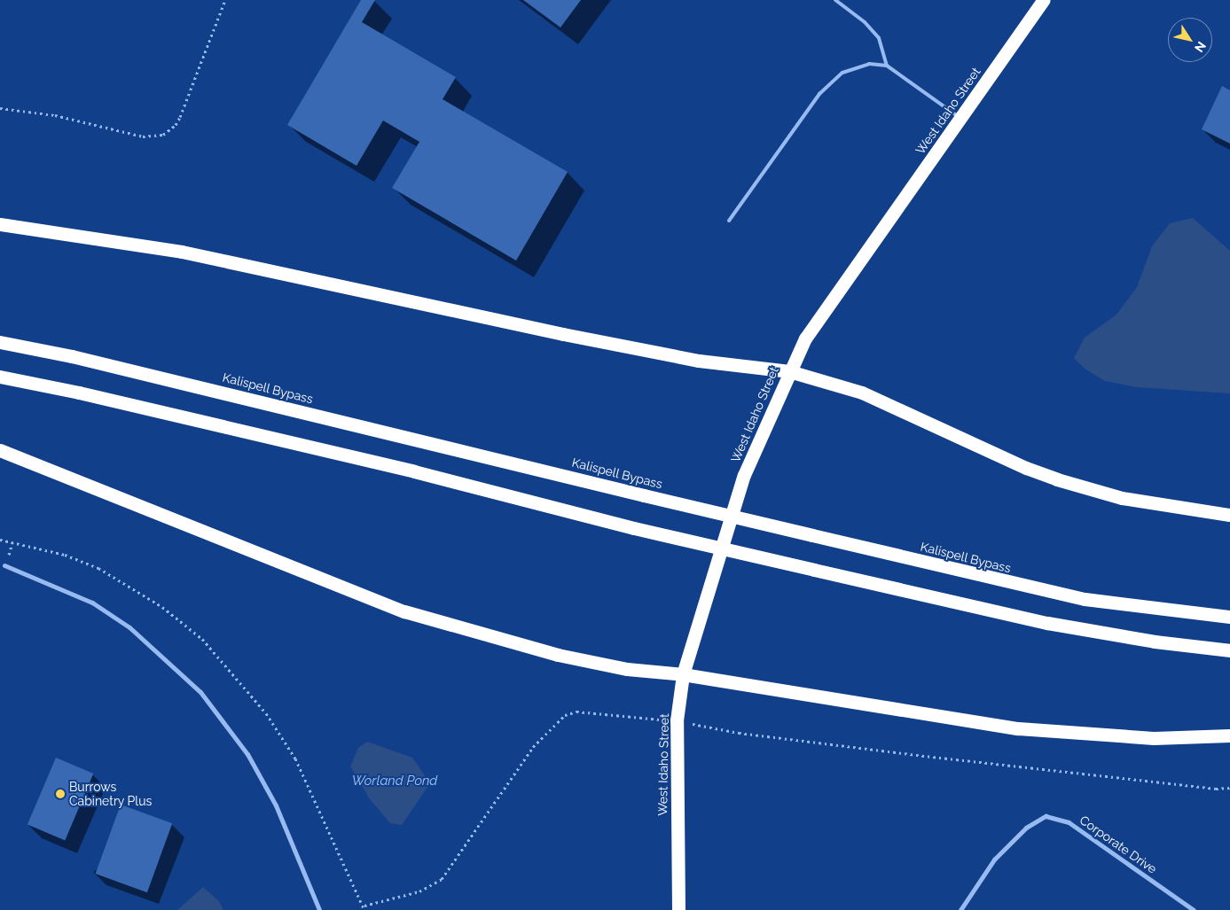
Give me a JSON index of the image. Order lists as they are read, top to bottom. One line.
{"streets":{"highway":["West Idaho Street","Kalispell Bypass"],"street":["Corporate Drive"]},"water":["Worland Pond"],"places":["Burrows Cabinetry Plus"],"north":"bottom right"}
